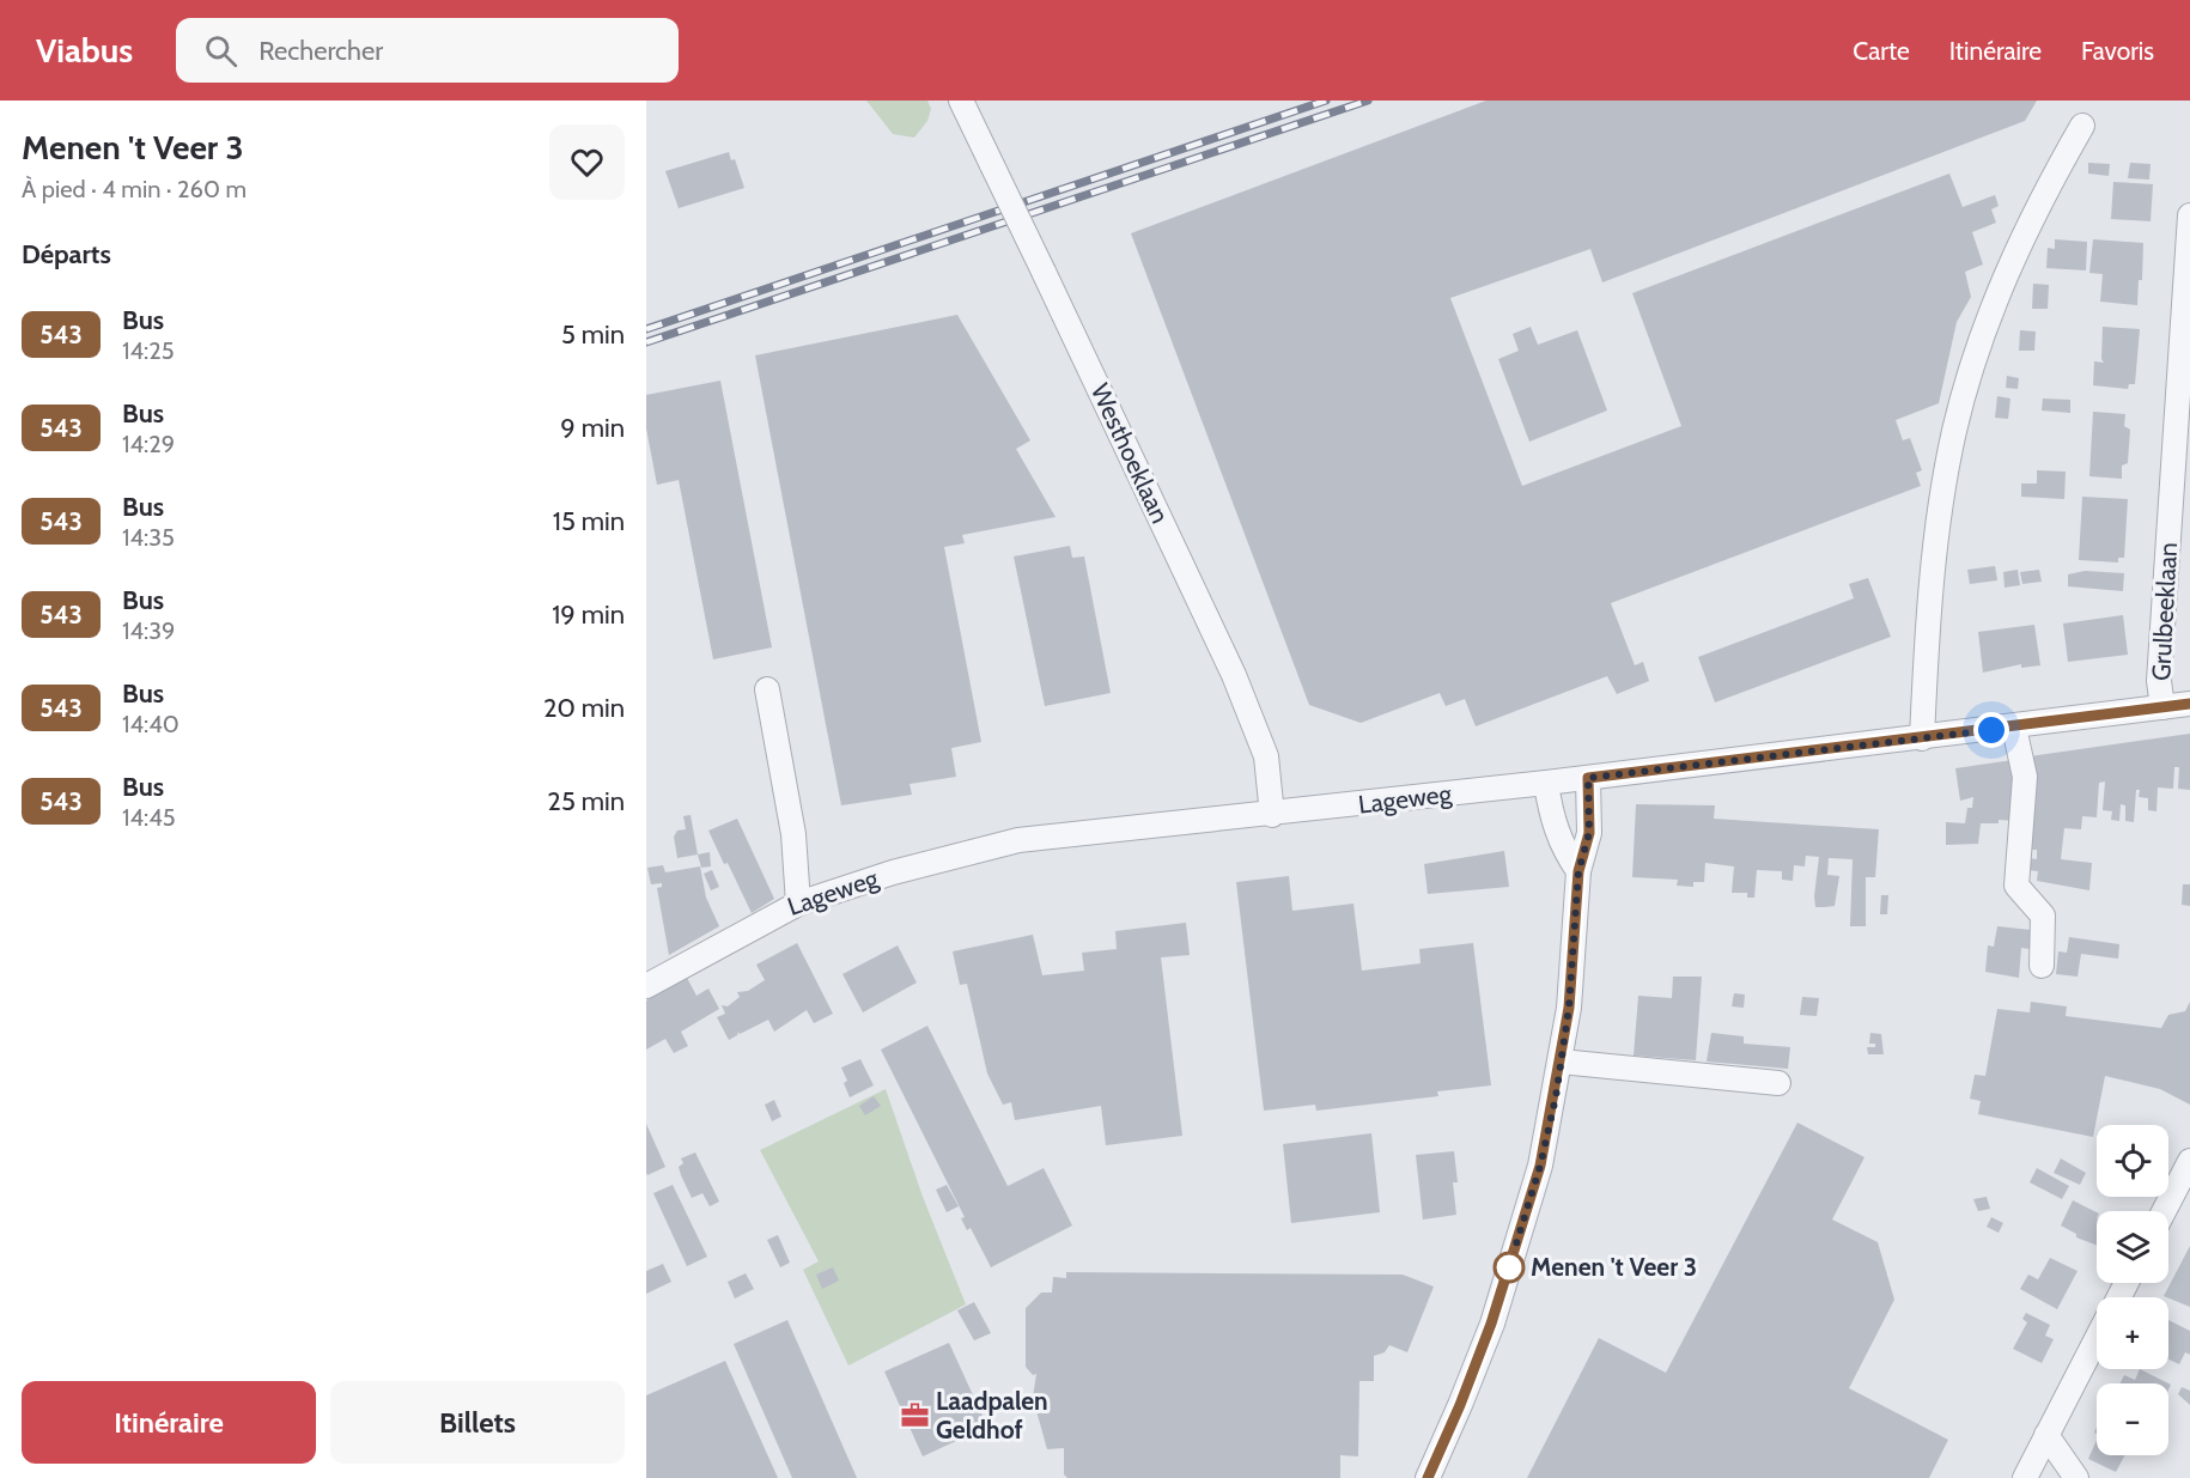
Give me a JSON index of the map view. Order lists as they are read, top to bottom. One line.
{"streets":{"street":["Westhoeklaan","Grulbeeklaan","Lageweg"]},"crossings":[["Westhoeklaan","Lageweg"],["Grulbeeklaan","Lageweg"]],"places":{"other":["Menen 't Veer 3"],"office":["Laadpalen Geldhof"]},"lines":["bus line 543"],"page":{"header":"Viabus","search":"Rechercher","nav":["Carte","Itinéraire","Favoris"],"heading":[["Menen 't Veer 3","À pied · 4 min · 260 m"],"Départs"],"list":[{"mark":"543","name":"Bus","note":"14:25","value":"5 min"},{"mark":"543","name":"Bus","note":"14:29","value":"9 min"},{"mark":"543","name":"Bus","note":"14:35","value":"15 min"},{"mark":"543","name":"Bus","note":"14:39","value":"19 min"},{"mark":"543","name":"Bus","note":"14:40","value":"20 min"},{"mark":"543","name":"Bus","note":"14:45","value":"25 min"}],"map_buttons":["+","−"],"buttons":["Itinéraire","Billets"]}}
